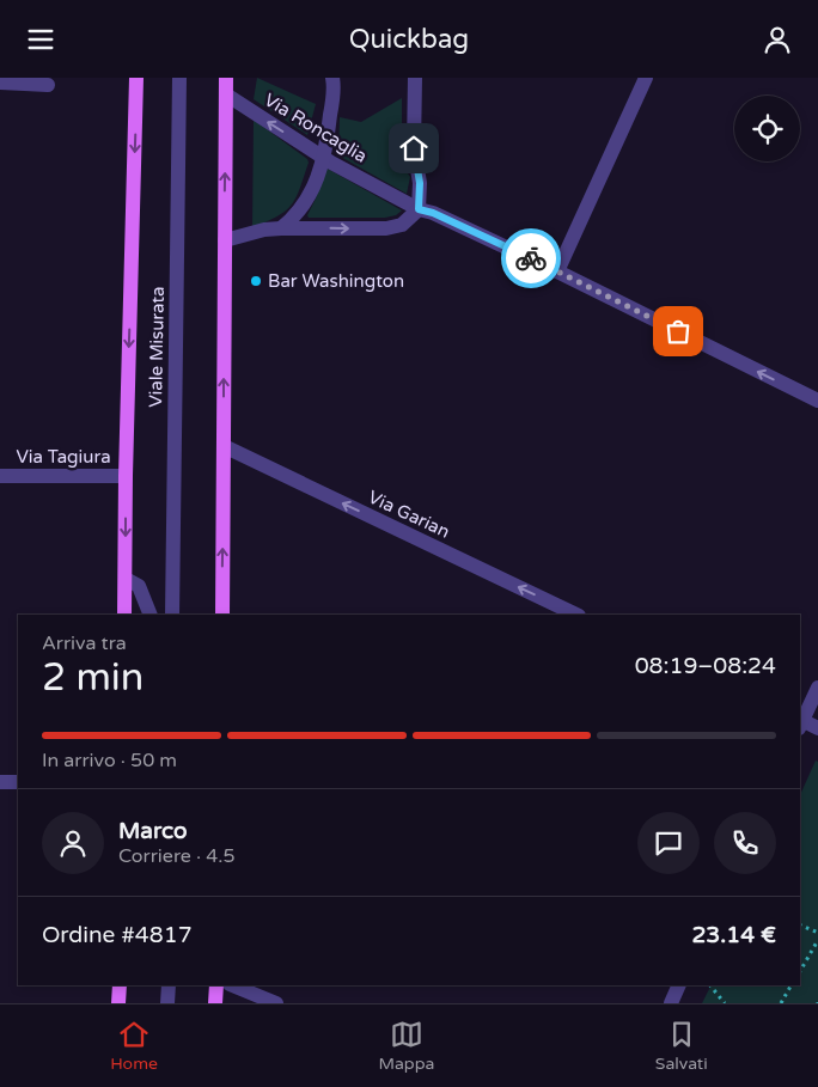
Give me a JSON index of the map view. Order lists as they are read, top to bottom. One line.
{"streets":{"main road":["Viale Misurata"],"street":["Via Roncaglia","Via Tagiura","Via Garian"]},"crossings":[["Viale Misurata","Via Tagiura"]],"one_way":["Via Roncaglia","Via Garian"],"places":["Bar Washington"],"page":{"header":"Quickbag","heading":["2 min","Arriva tra","08:19–08:24"],"panel":["Marco","Corriere · 4.5","Ordine #4817","23.14 €"],"bar":"In arrivo · 50 m","tabs":["Home","Mappa","Salvati"]}}
